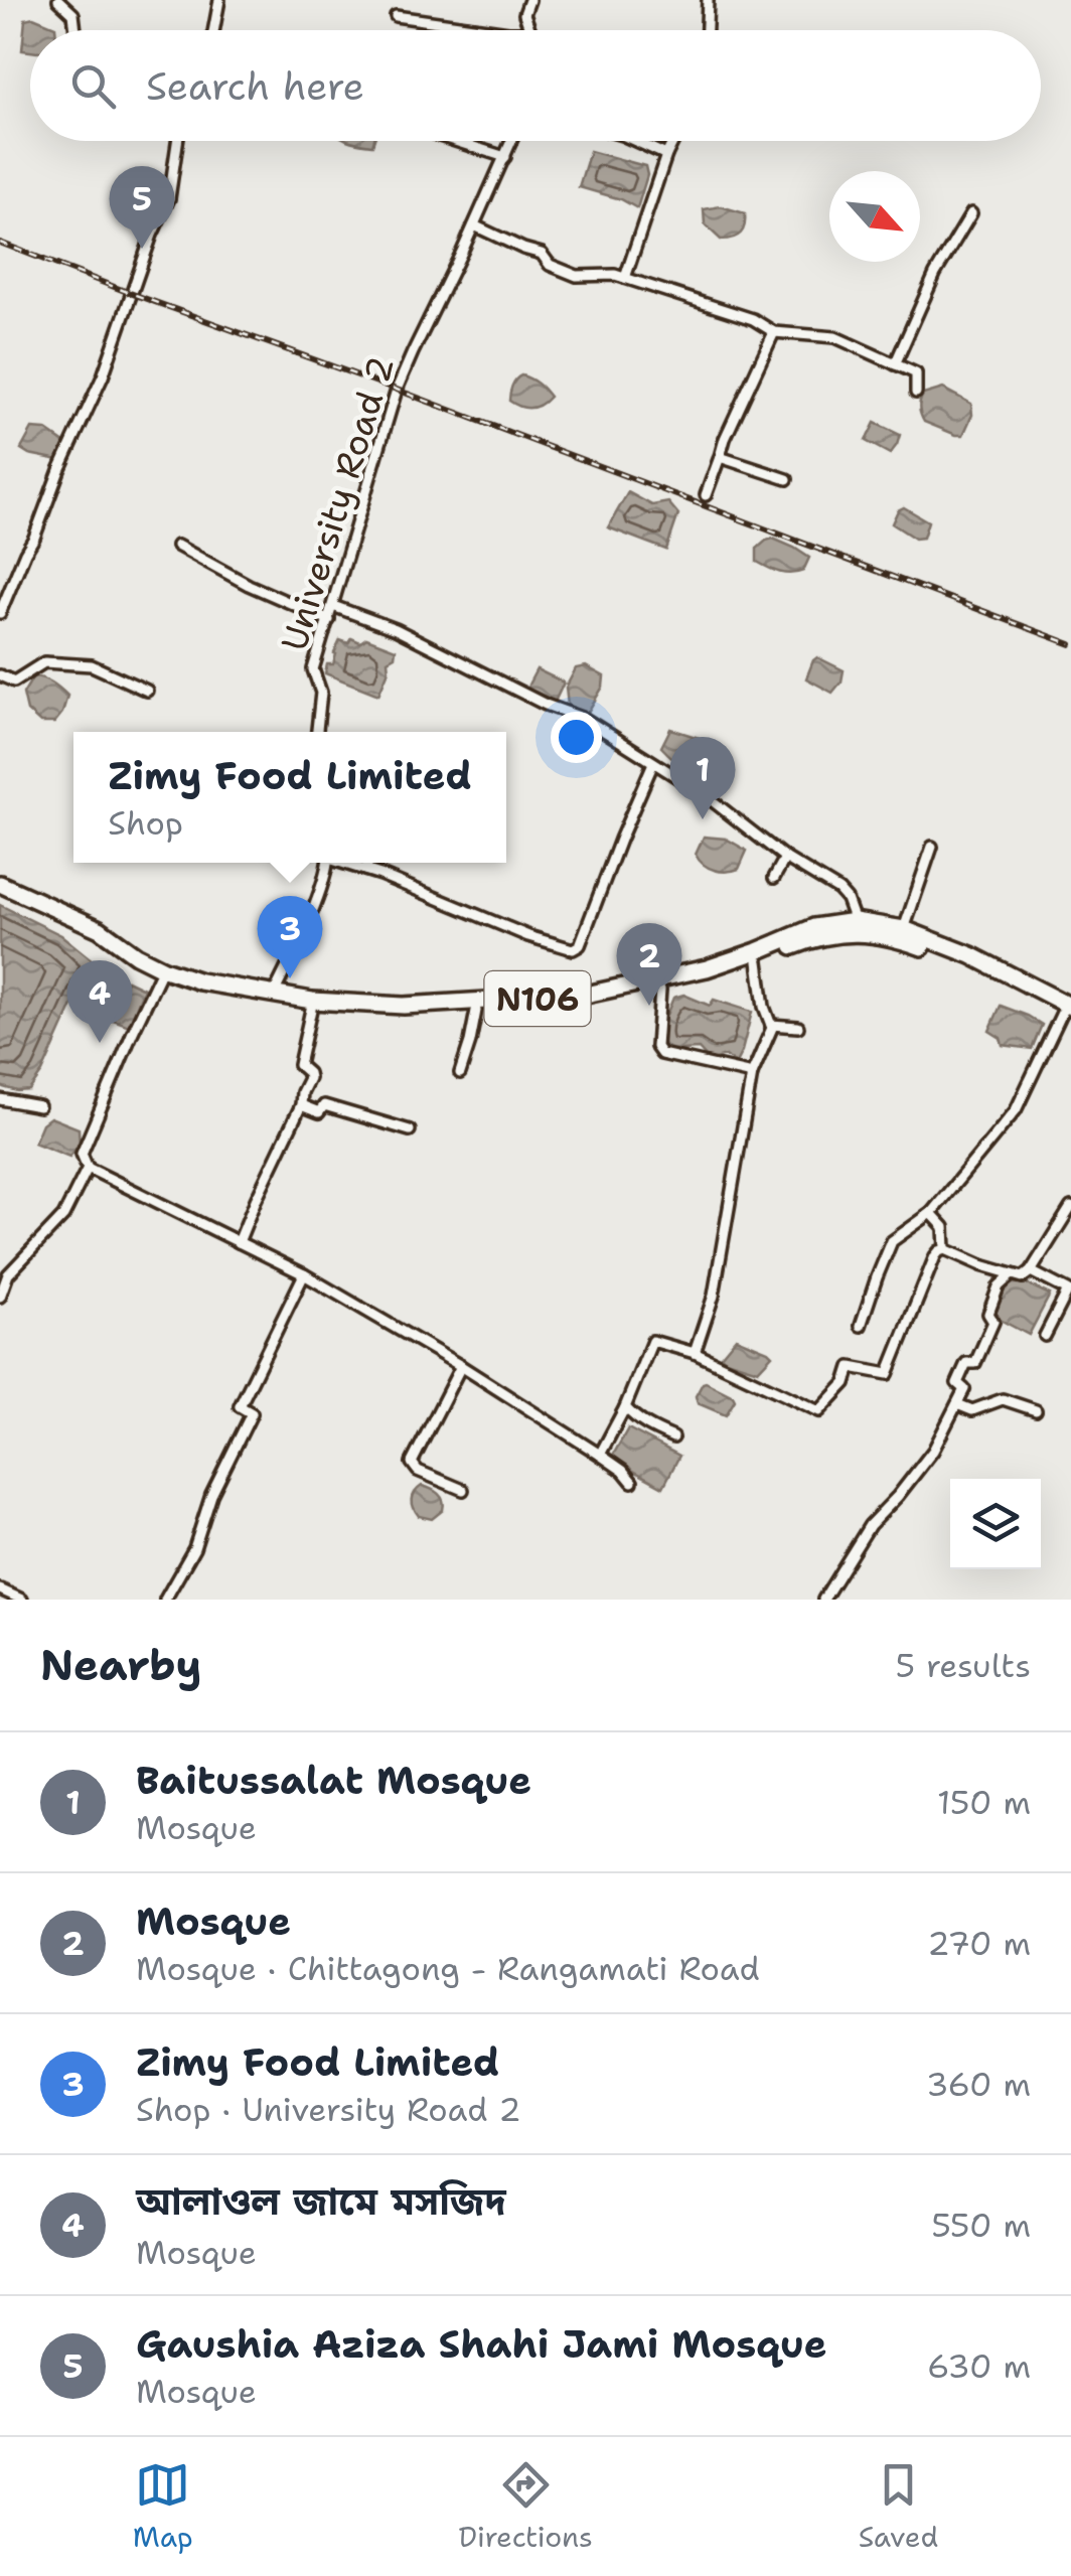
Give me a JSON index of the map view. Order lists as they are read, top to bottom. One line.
{"streets":{"highway":["N106"],"street":["University Road 2"]},"north":"bottom right","page":{"search":"Search here","pins":["5","1","3","2","4"],"popup":["Zimy Food Limited","Shop"],"heading":["Nearby","5 results"],"list":[{"mark":"1","name":"Baitussalat Mosque","note":"Mosque","value":"150 m"},{"mark":"2","name":"Mosque","note":"Mosque · Chittagong - Rangamati Road","value":"270 m"},{"mark":"3","name":"Zimy Food Limited","note":"Shop · University Road 2","value":"360 m"},{"mark":"4","name":"আলাওল জামে মসজিদ","note":"Mosque","value":"550 m"},{"mark":"5","name":"Gaushia Aziza Shahi Jami Mosque","note":"Mosque","value":"630 m"}],"nav":["Map","Directions","Saved"]}}
